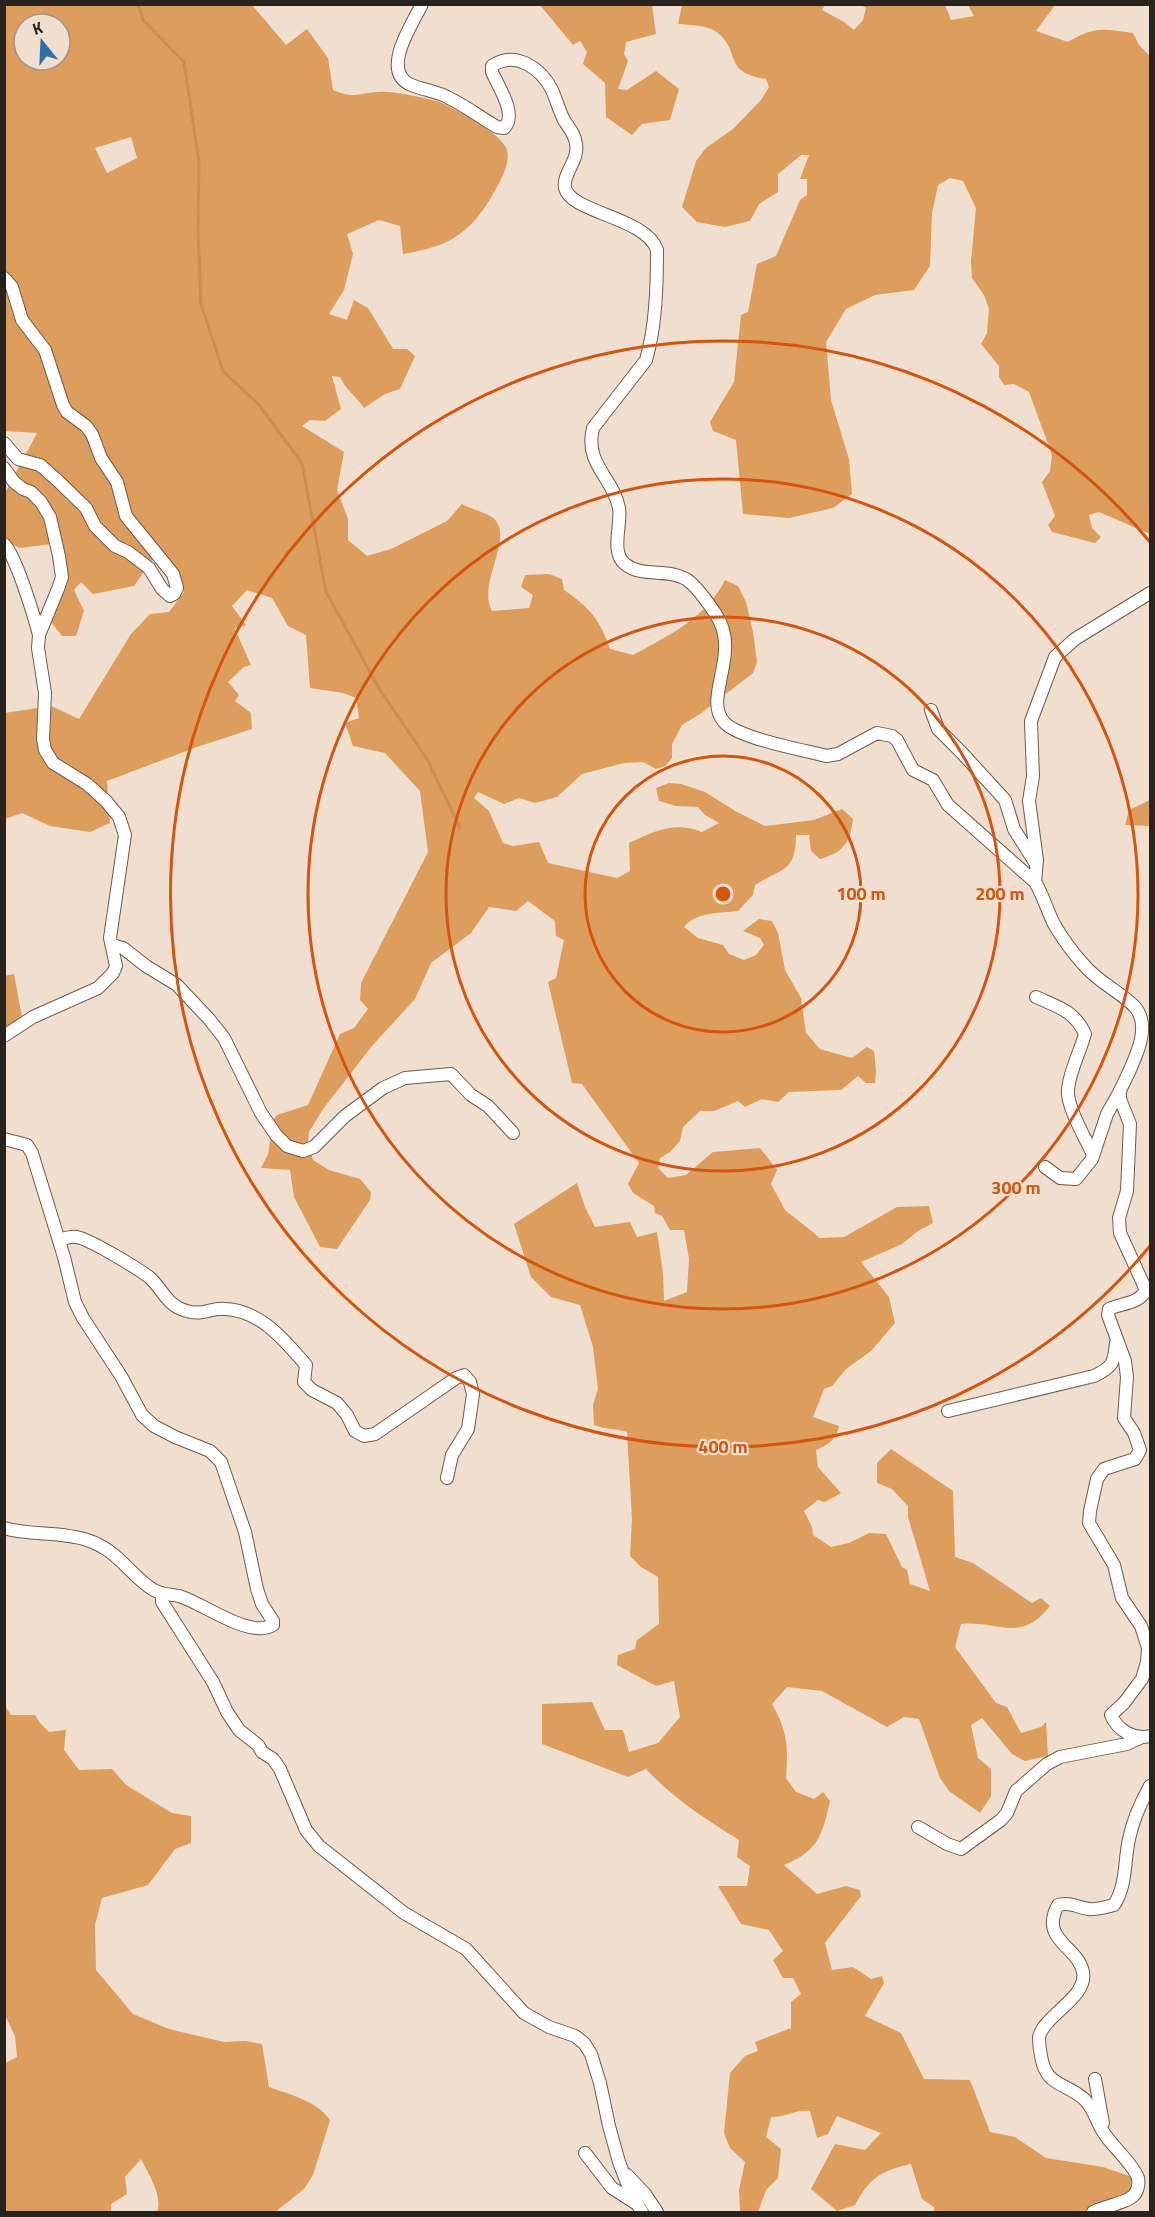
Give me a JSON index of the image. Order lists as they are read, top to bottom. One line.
{"north":"top","rings":["100 m","200 m","300 m","400 m"]}
